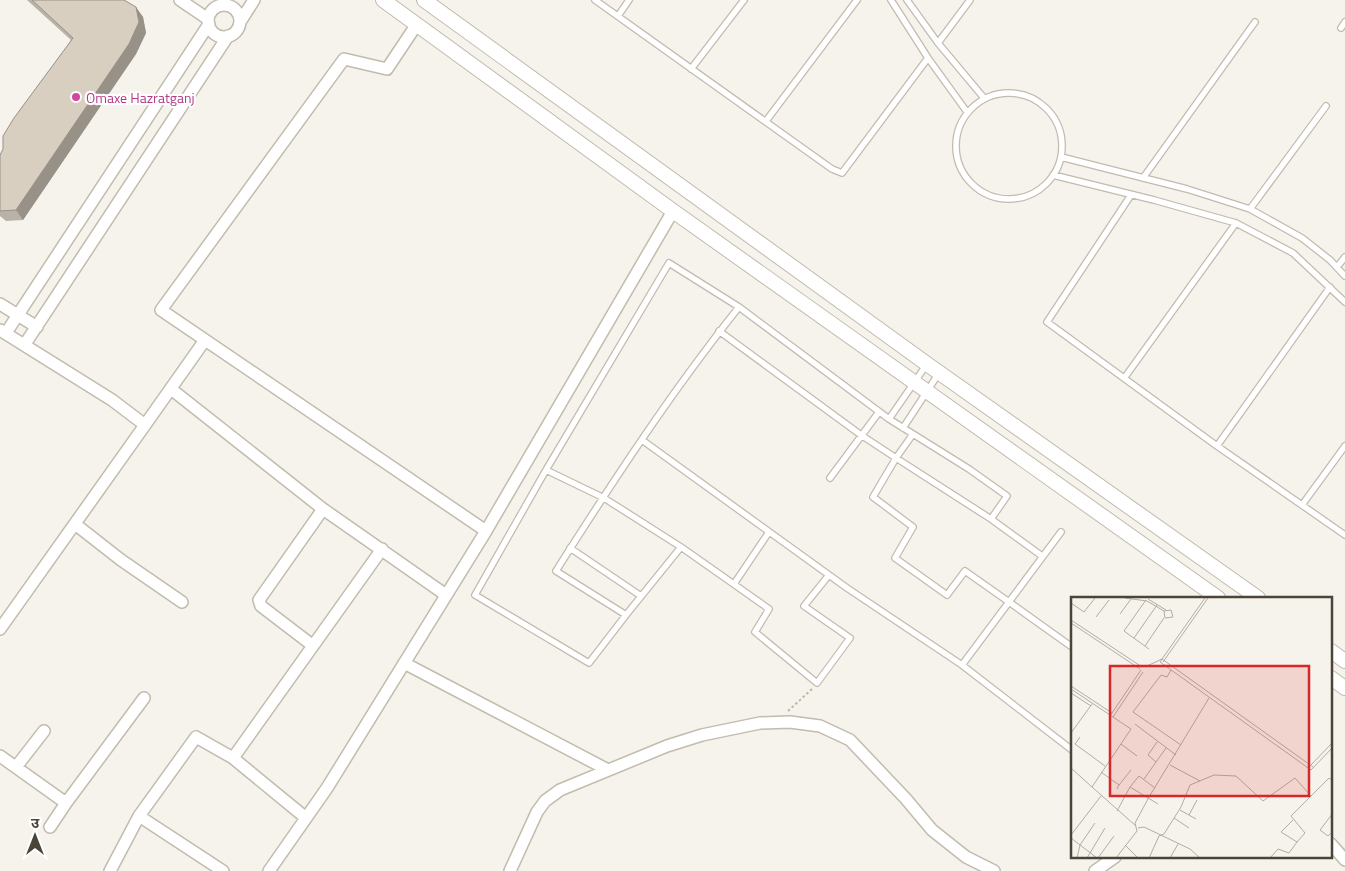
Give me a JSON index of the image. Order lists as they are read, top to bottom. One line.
{"places":["Omaxe Hazratganj"],"north":"top"}
